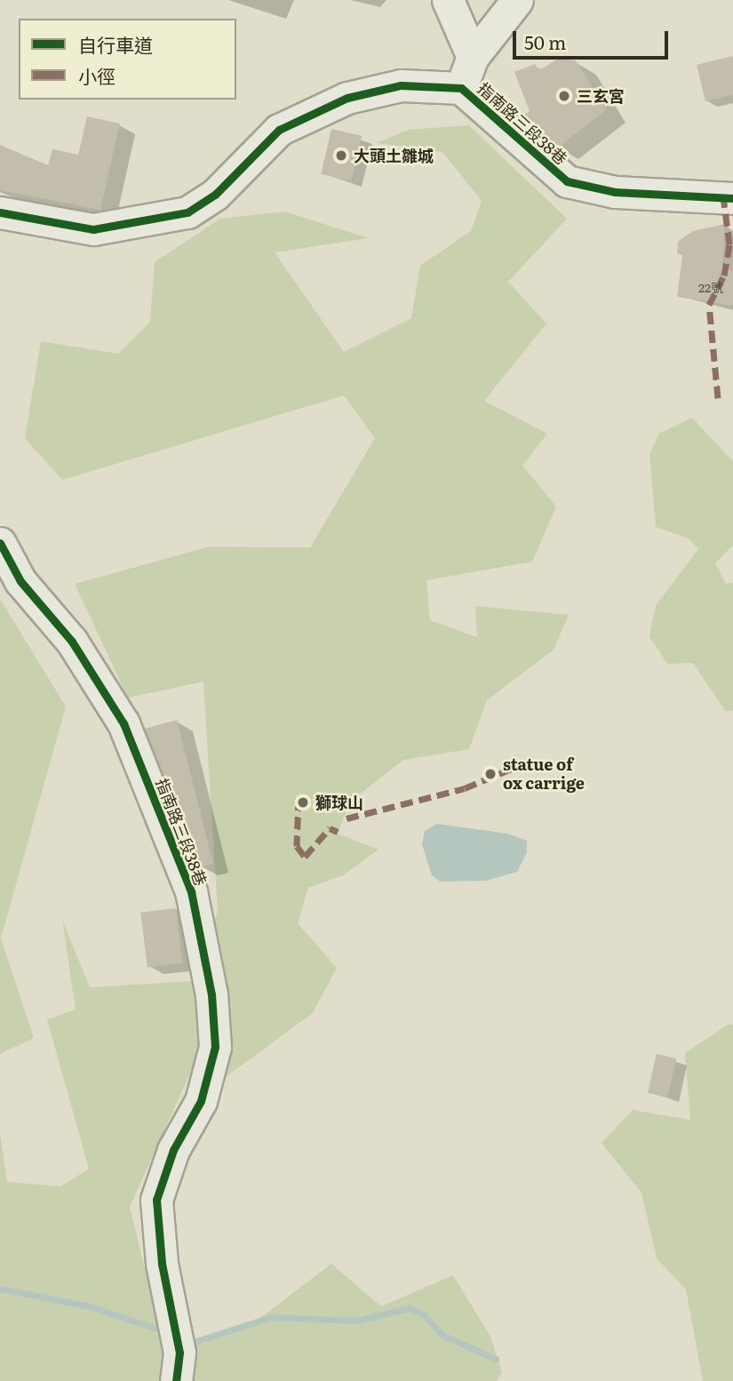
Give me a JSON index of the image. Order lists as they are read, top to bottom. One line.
{"streets":{"street":["指南路三段38巷"]},"places":["三玄宮","大頭土雛城","statue of ox carrige","獅球山"],"house_numbers":["22號"],"legend":["自行車道","小徑"],"scale_bar":"50 m"}
